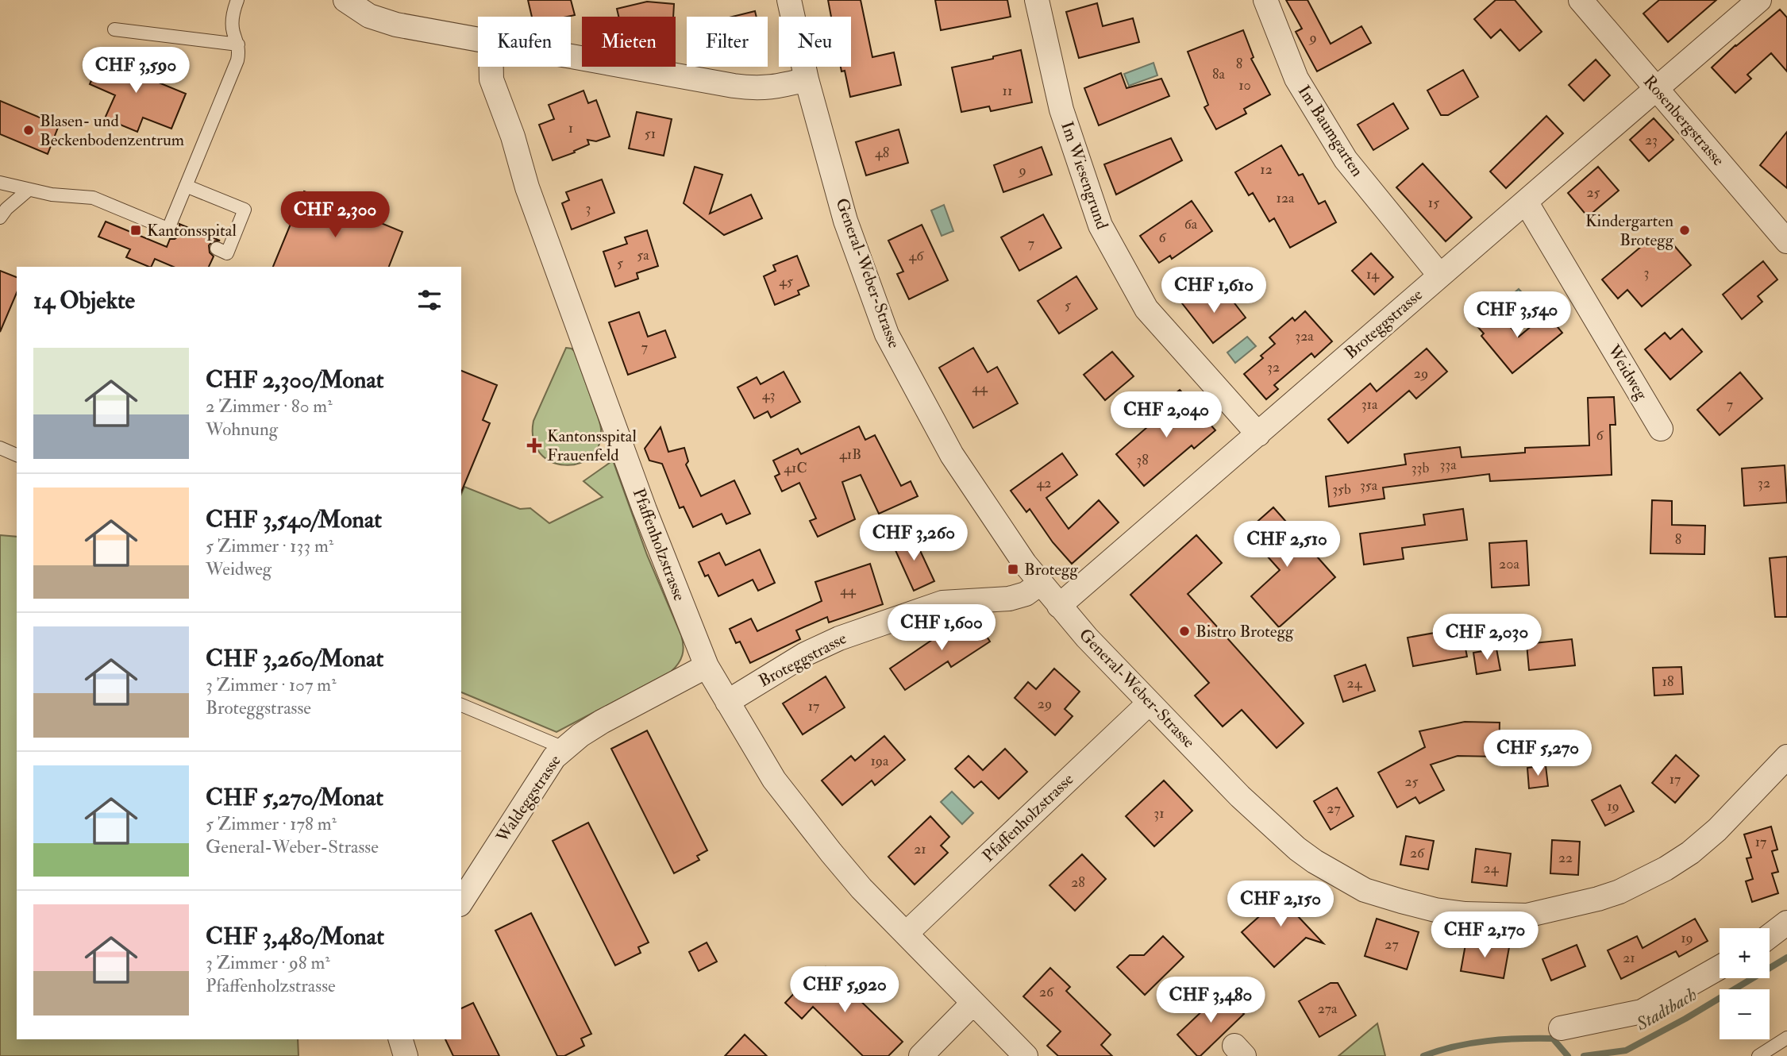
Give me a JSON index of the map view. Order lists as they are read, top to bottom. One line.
{"streets":{"street":["Rosenbergstrasse","Im Baumgarten","Im Wiesengrund","General-Weber-Strasse","Broteggstrasse","Weidweg","Pfaffenholzstrasse","Waldeggstrasse"]},"crossings":[["Rosenbergstrasse","Broteggstrasse"],["Im Baumgarten","Broteggstrasse"],["Im Wiesengrund","Broteggstrasse"],["General-Weber-Strasse","Broteggstrasse"],["General-Weber-Strasse","Pfaffenholzstrasse"],["Broteggstrasse","Weidweg"],["Broteggstrasse","Pfaffenholzstrasse"],["Pfaffenholzstrasse","Waldeggstrasse"]],"water":["Stadtbach"],"places":{"other":["Blasen- und Beckenbodenzentrum","Kindergarten Brotegg","Bistro Brotegg"],"transit":["Kantonsspital","Brotegg"],"health":["Kantonsspital Frauenfeld"]},"house_numbers":["9","8","8a","10","11","1","51","23","48","12","9","25","12a","15","3","6a","6","7","5a","46","5","3","14","45","5","32a","7","32","29","44","43","31a","7","6","41B","38","33a","41C","33b","42","32","35a","35b","8","20a","44","18","24","29","17","19a","17","25","19","27","31","17","21","26","22","24","28","19","27","21","26","27a"],"page":{"chip":["Kaufen","Mieten","Filter","Neu"],"price":["CHF 3,590","CHF 2,300","CHF 1,610","CHF 3,540","CHF 2,040","CHF 3,260","CHF 2,510","CHF 1,600","CHF 2,030","CHF 5,270","CHF 2,150","CHF 2,170","CHF 5,920","CHF 3,480"],"heading":"14 Objekte","list":[{"name":"CHF 2,300/Monat","note":"2 Zimmer · 80 m² · Wohnung"},{"name":"CHF 3,540/Monat","note":"5 Zimmer · 133 m² · Weidweg"},{"name":"CHF 3,260/Monat","note":"3 Zimmer · 107 m² · Broteggstrasse"},{"name":"CHF 5,270/Monat","note":"5 Zimmer · 178 m² · General-Weber-Strasse"},{"name":"CHF 3,480/Monat","note":"3 Zimmer · 98 m² · Pfaffenholzstrasse"}],"map_buttons":["+","−"]}}
